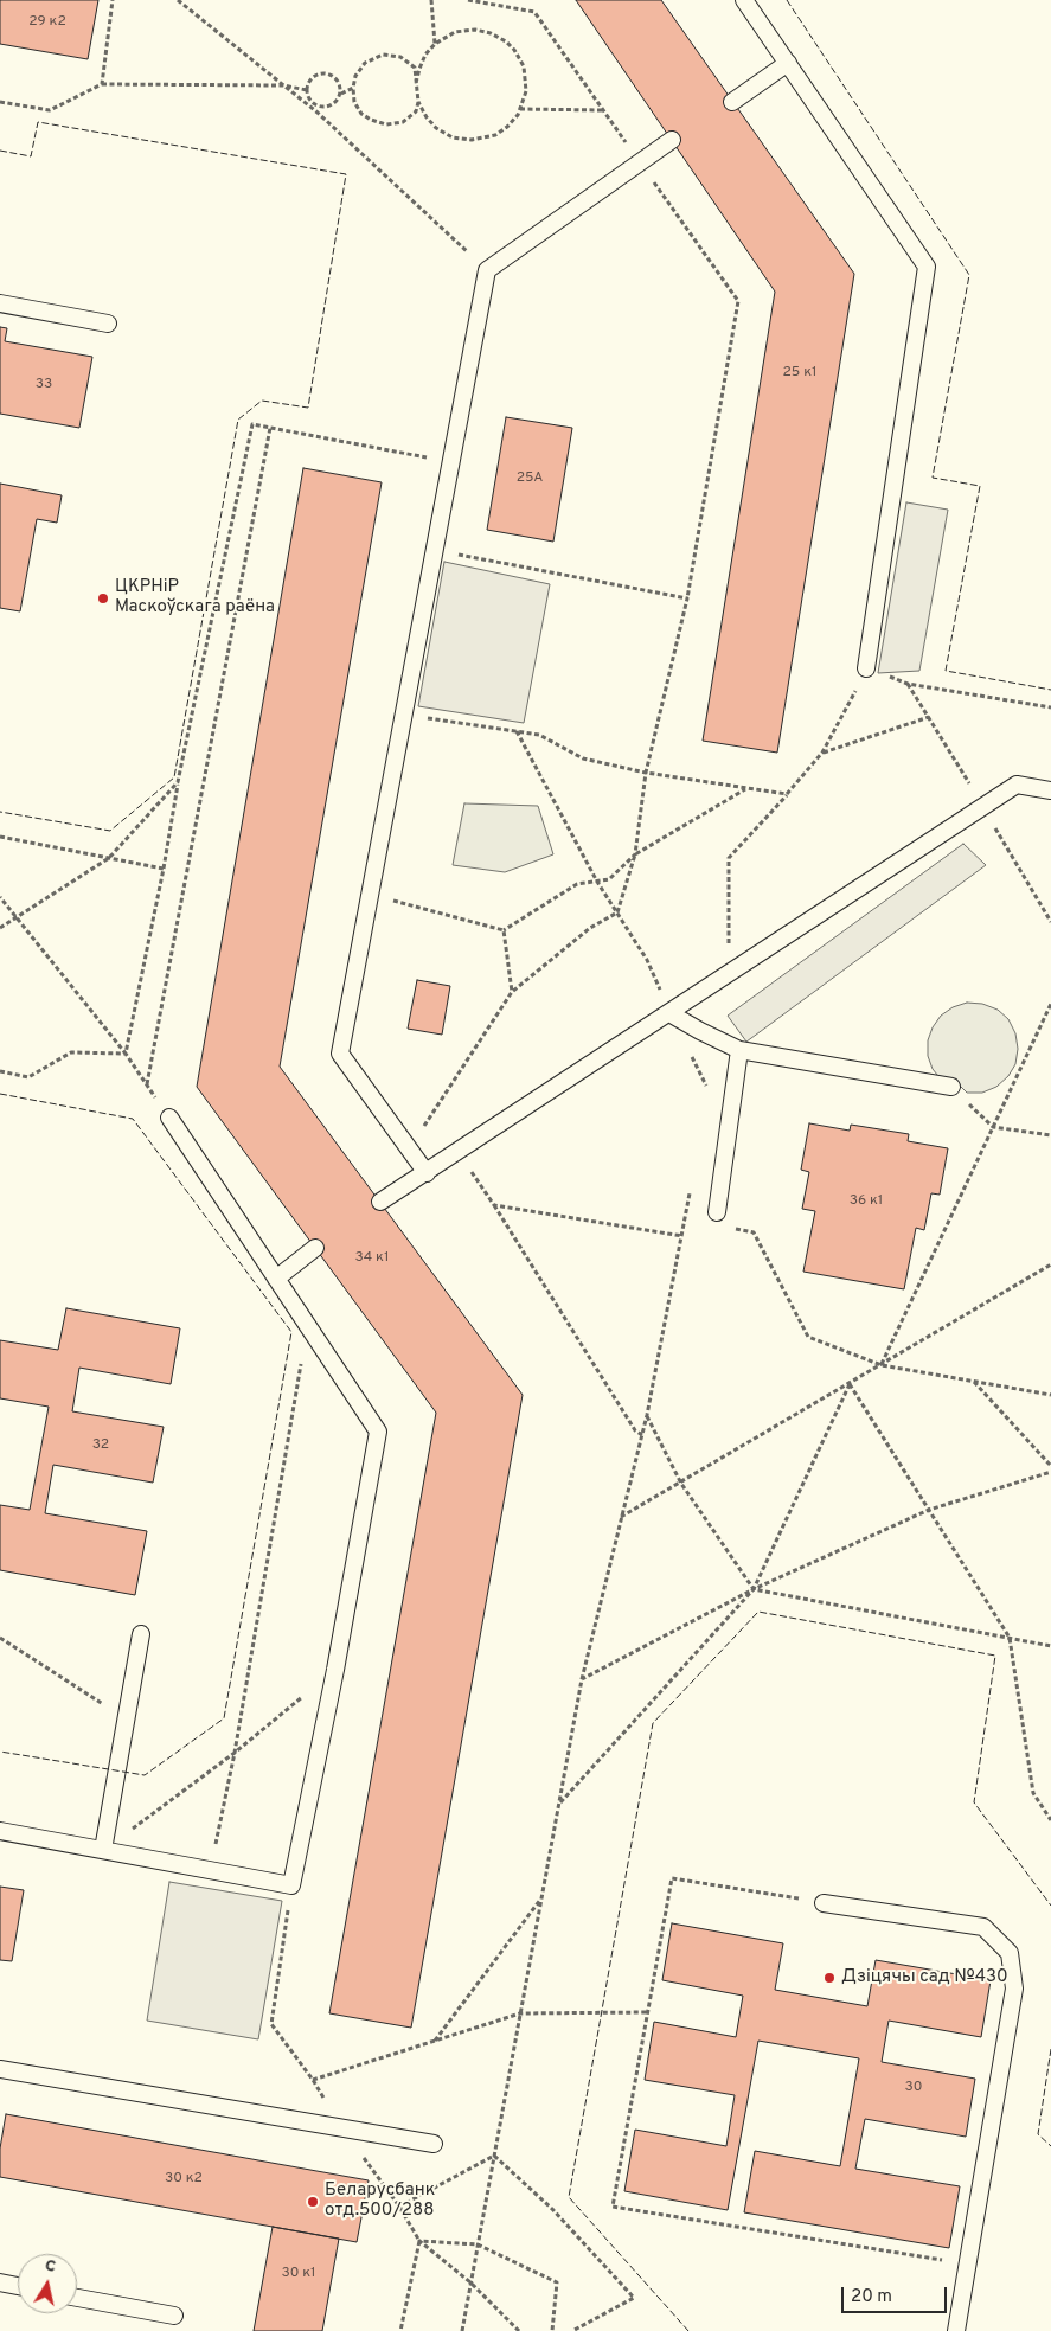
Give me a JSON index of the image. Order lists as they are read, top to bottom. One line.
{"places":["ЦКРНіР Маскоўскага раёна","Дзіцячы сад №430","Беларусбанк отд.500/288"],"house_numbers":["29 к2","25 к1","33","25А","36 к1","34 к1","32","30","30 к2","30 к1"],"scale_bar":"20 m","north":"top"}
